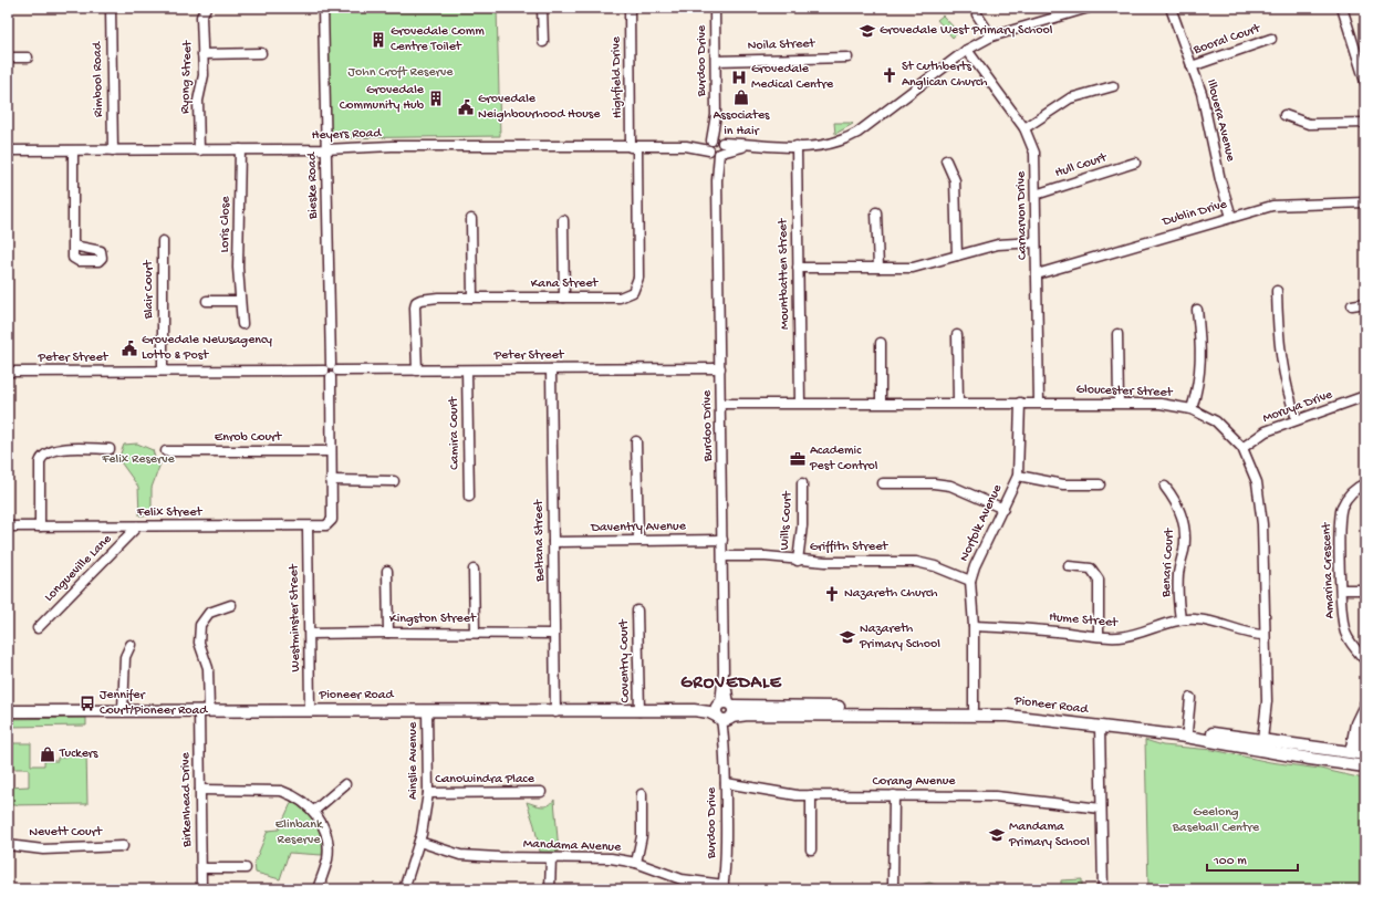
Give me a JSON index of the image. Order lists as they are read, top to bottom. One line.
{"streets":{"main road":["Pioneer Road"],"street":["Booral Court","Noila Street","Burdoo Drive","Ryong Street","Highfield Drive","Rimbool Road","Illouera Avenue","Heyers Road","Hull Court","Bieske Road","Dublin Drive","Carnarvon Drive","Loris Close","Mountbatten Street","Kana Street","Blair Court","Peter Street","Gloucester Street","Moruya Drive","Camira Court","Enrob Court","Felix Street","Wills Court","Norfolk Avenue","Daventry Avenue","Beltana Street","Griffith Street","Benari Court","Longueville Lane","Amarina Crescent","Westminster Street","Kingston Street","Hume Street","Coventry Court","Ainslie Avenue","Canowindra Place","Corang Avenue","Birkenhead Drive","Nevett Court","Mandama Avenue"]},"crossings":[["Booral Court","Illouera Avenue"],["Noila Street","Burdoo Drive"],["Burdoo Drive","Heyers Road"],["Burdoo Drive","Peter Street"],["Burdoo Drive","Gloucester Street"],["Burdoo Drive","Daventry Avenue"],["Burdoo Drive","Griffith Street"],["Burdoo Drive","Pioneer Road"],["Burdoo Drive","Corang Avenue"],["Burdoo Drive","Mandama Avenue"],["Ryong Street","Heyers Road"],["Highfield Drive","Heyers Road"],["Highfield Drive","Kana Street"],["Rimbool Road","Heyers Road"],["Illouera Avenue","Dublin Drive"],["Heyers Road","Bieske Road"],["Heyers Road","Carnarvon Drive"],["Heyers Road","Loris Close"],["Heyers Road","Mountbatten Street"],["Heyers Road","Kana Street"],["Hull Court","Carnarvon Drive"],["Bieske Road","Peter Street"],["Bieske Road","Enrob Court"],["Bieske Road","Felix Street"],["Dublin Drive","Carnarvon Drive"],["Carnarvon Drive","Gloucester Street"],["Mountbatten Street","Gloucester Street"],["Kana Street","Peter Street"],["Peter Street","Camira Court"],["Peter Street","Beltana Street"],["Gloucester Street","Moruya Drive"],["Gloucester Street","Norfolk Avenue"],["Gloucester Street","Hume Street"],["Gloucester Street","Pioneer Road"],["Felix Street","Longueville Lane"],["Felix Street","Westminster Street"],["Wills Court","Griffith Street"],["Norfolk Avenue","Griffith Street"],["Norfolk Avenue","Hume Street"],["Norfolk Avenue","Pioneer Road"],["Daventry Avenue","Beltana Street"],["Beltana Street","Kingston Street"],["Beltana Street","Pioneer Road"],["Benari Court","Hume Street"],["Westminster Street","Kingston Street"],["Westminster Street","Pioneer Road"],["Coventry Court","Pioneer Road"],["Pioneer Road","Ainslie Avenue"],["Pioneer Road","Birkenhead Drive"],["Ainslie Avenue","Canowindra Place"],["Ainslie Avenue","Mandama Avenue"]],"districts":["GROVEDALE"],"parks":["John Croft Reserve","Felix Reserve","Geelong Baseball Centre","Elinbank Reserve"],"places":{"school or university":["Grovedale West Primary School","Nazareth Primary School","Mandama Primary School"],"building":["Grovedale Comm Centre Toilet","Grovedale Community Hub"],"church":["St Cuthberts Anglican Church","Nazareth Church"],"hospital":["Grovedale Medical Centre"],"shop":["Associates in Hair","Tuckers"],"public building":["Grovedale Neighbourhood House","Grovedale Newsagency Lotto & Post"],"office":["Academic Pest Control"],"bus stop":["Jennifer Court/Pioneer Road"]},"scale_bar":"100 m"}
